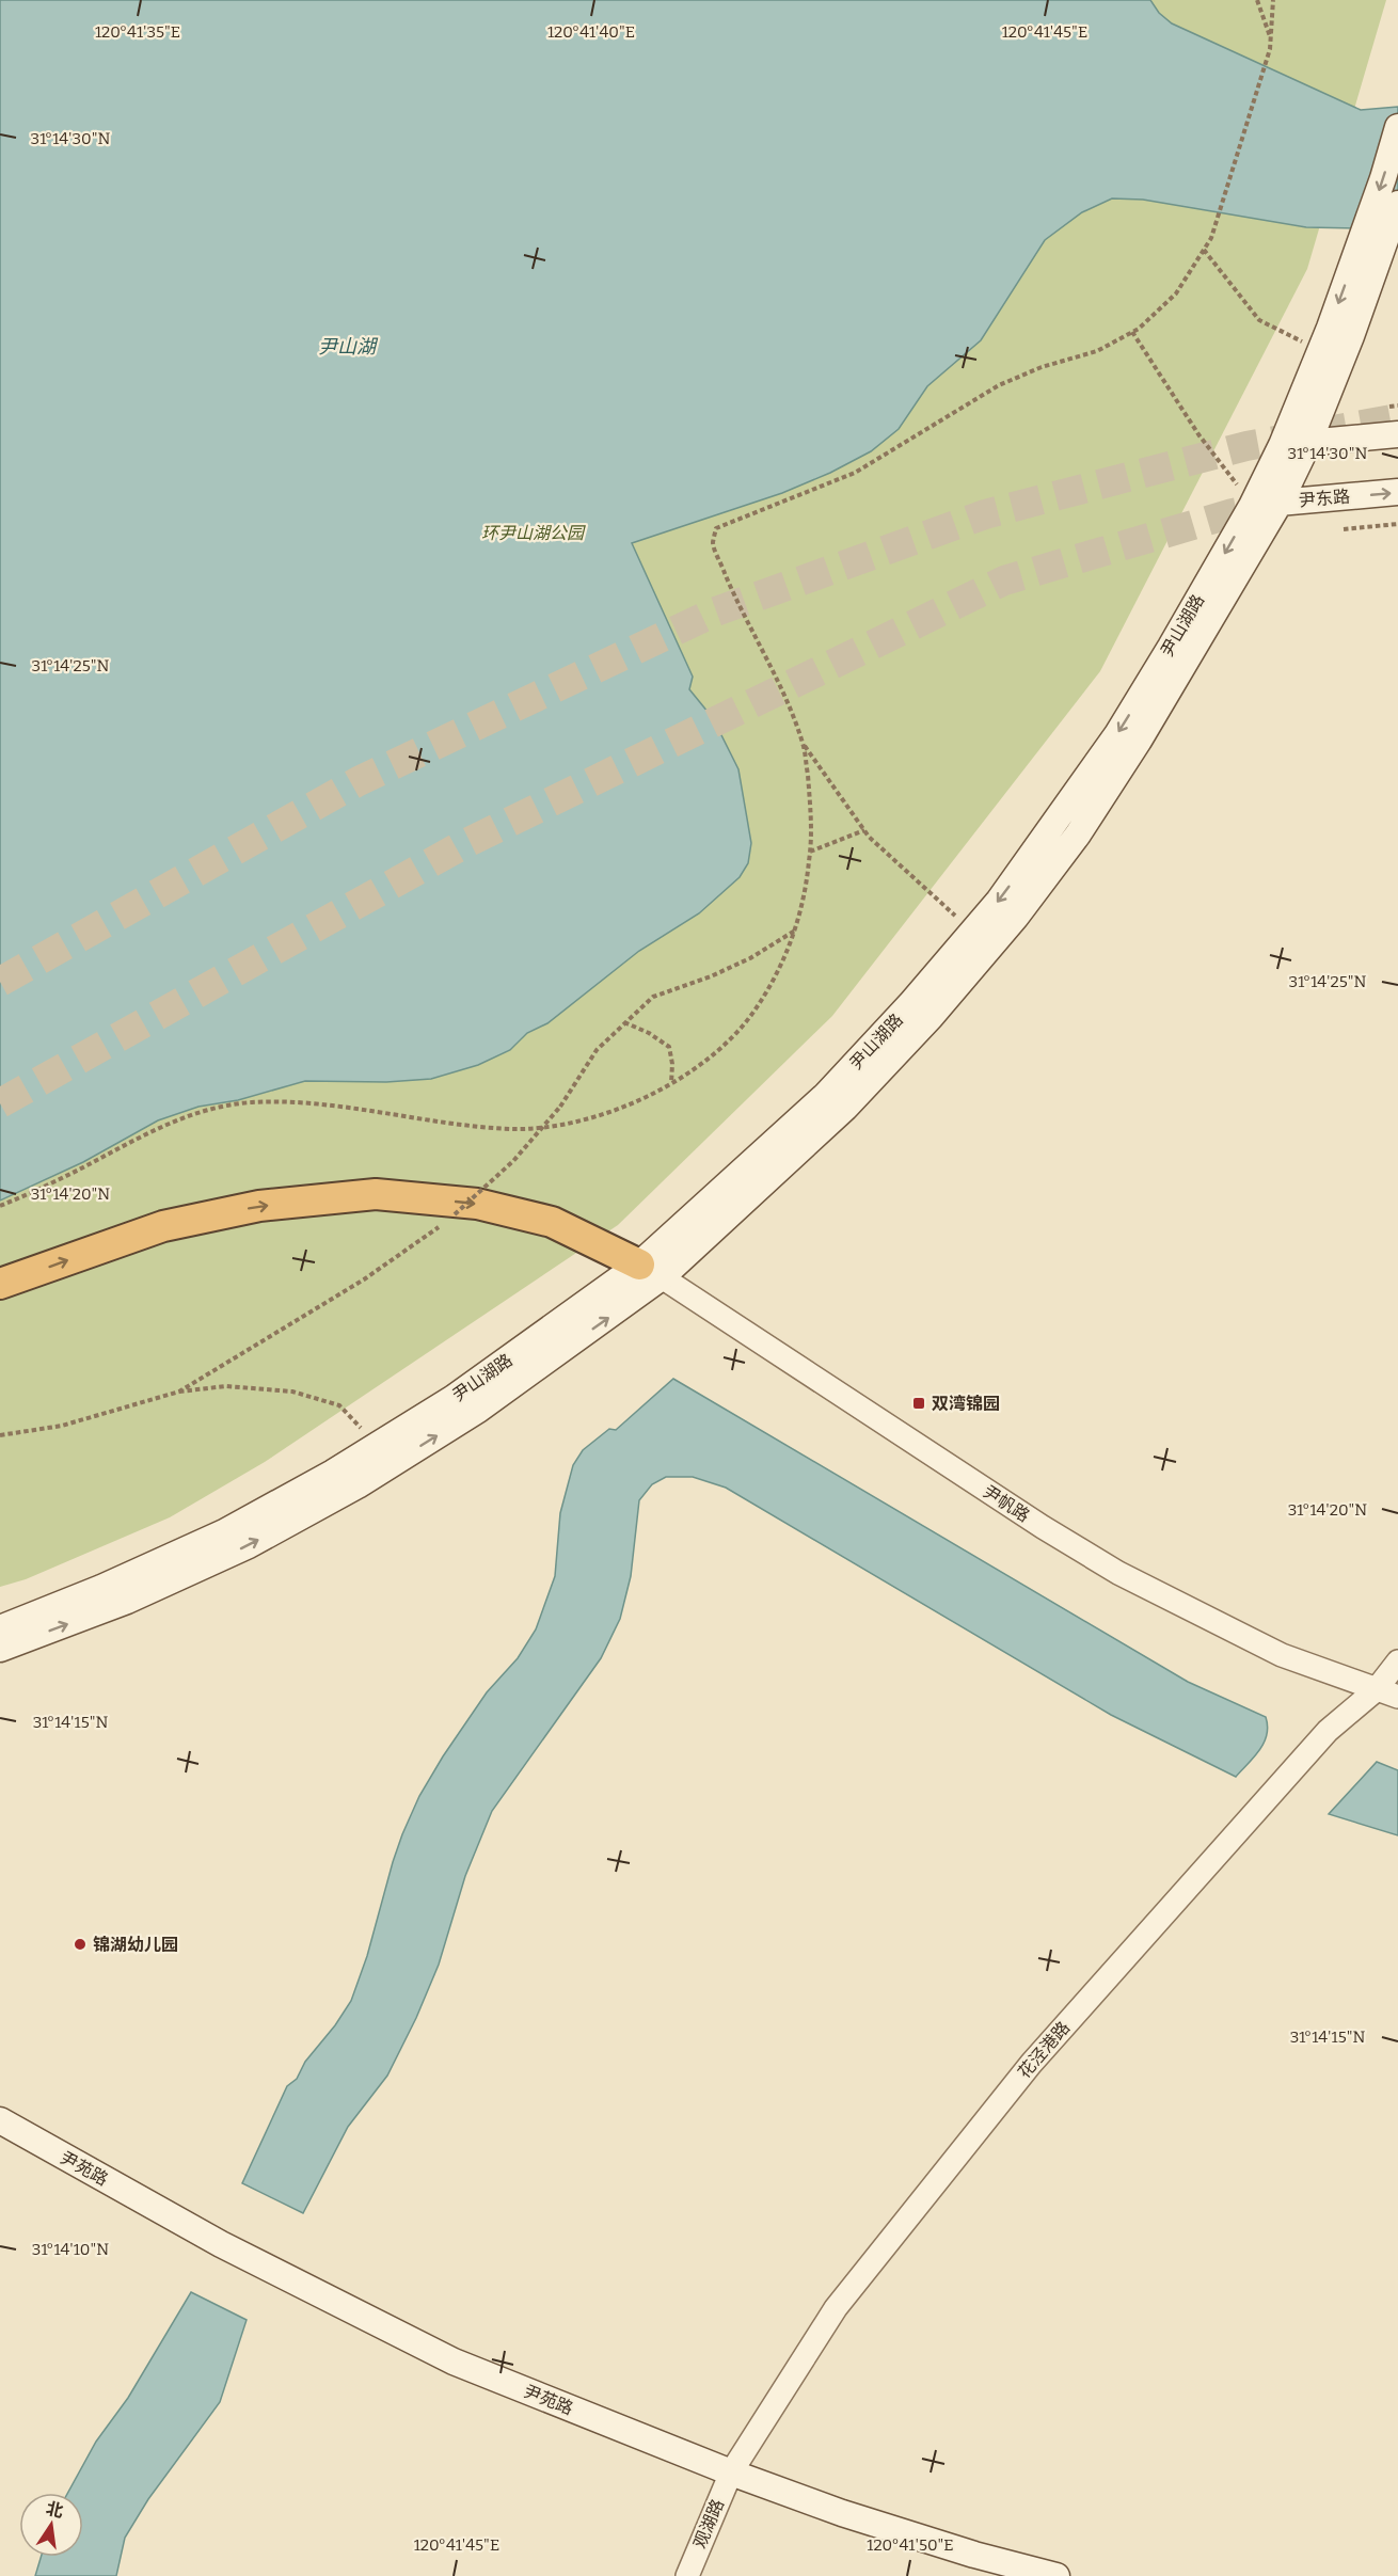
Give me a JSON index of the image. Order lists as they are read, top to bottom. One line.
{"streets":{"main road":["尹东路","尹山湖路","尹苑路"],"street":["尹帆路","花泾港路","观湖路"]},"crossings":[["尹东路","尹山湖路"],["尹山湖路","尹帆路"],["尹帆路","花泾港路"],["花泾港路","尹苑路"],["花泾港路","观湖路"],["尹苑路","观湖路"]],"water":["尹山湖"],"parks":["环尹山湖公园"],"places":{"transit":["双湾锦园"],"other":["锦湖幼儿园"]},"north":"top","coordinates":["120°41'35\"E","120°41'40\"E","120°41'45\"E","31°14'30\"N","31°14'25\"N","31°14'20\"N","31°14'15\"N","31°14'10\"N","120°41'50\"E"]}
